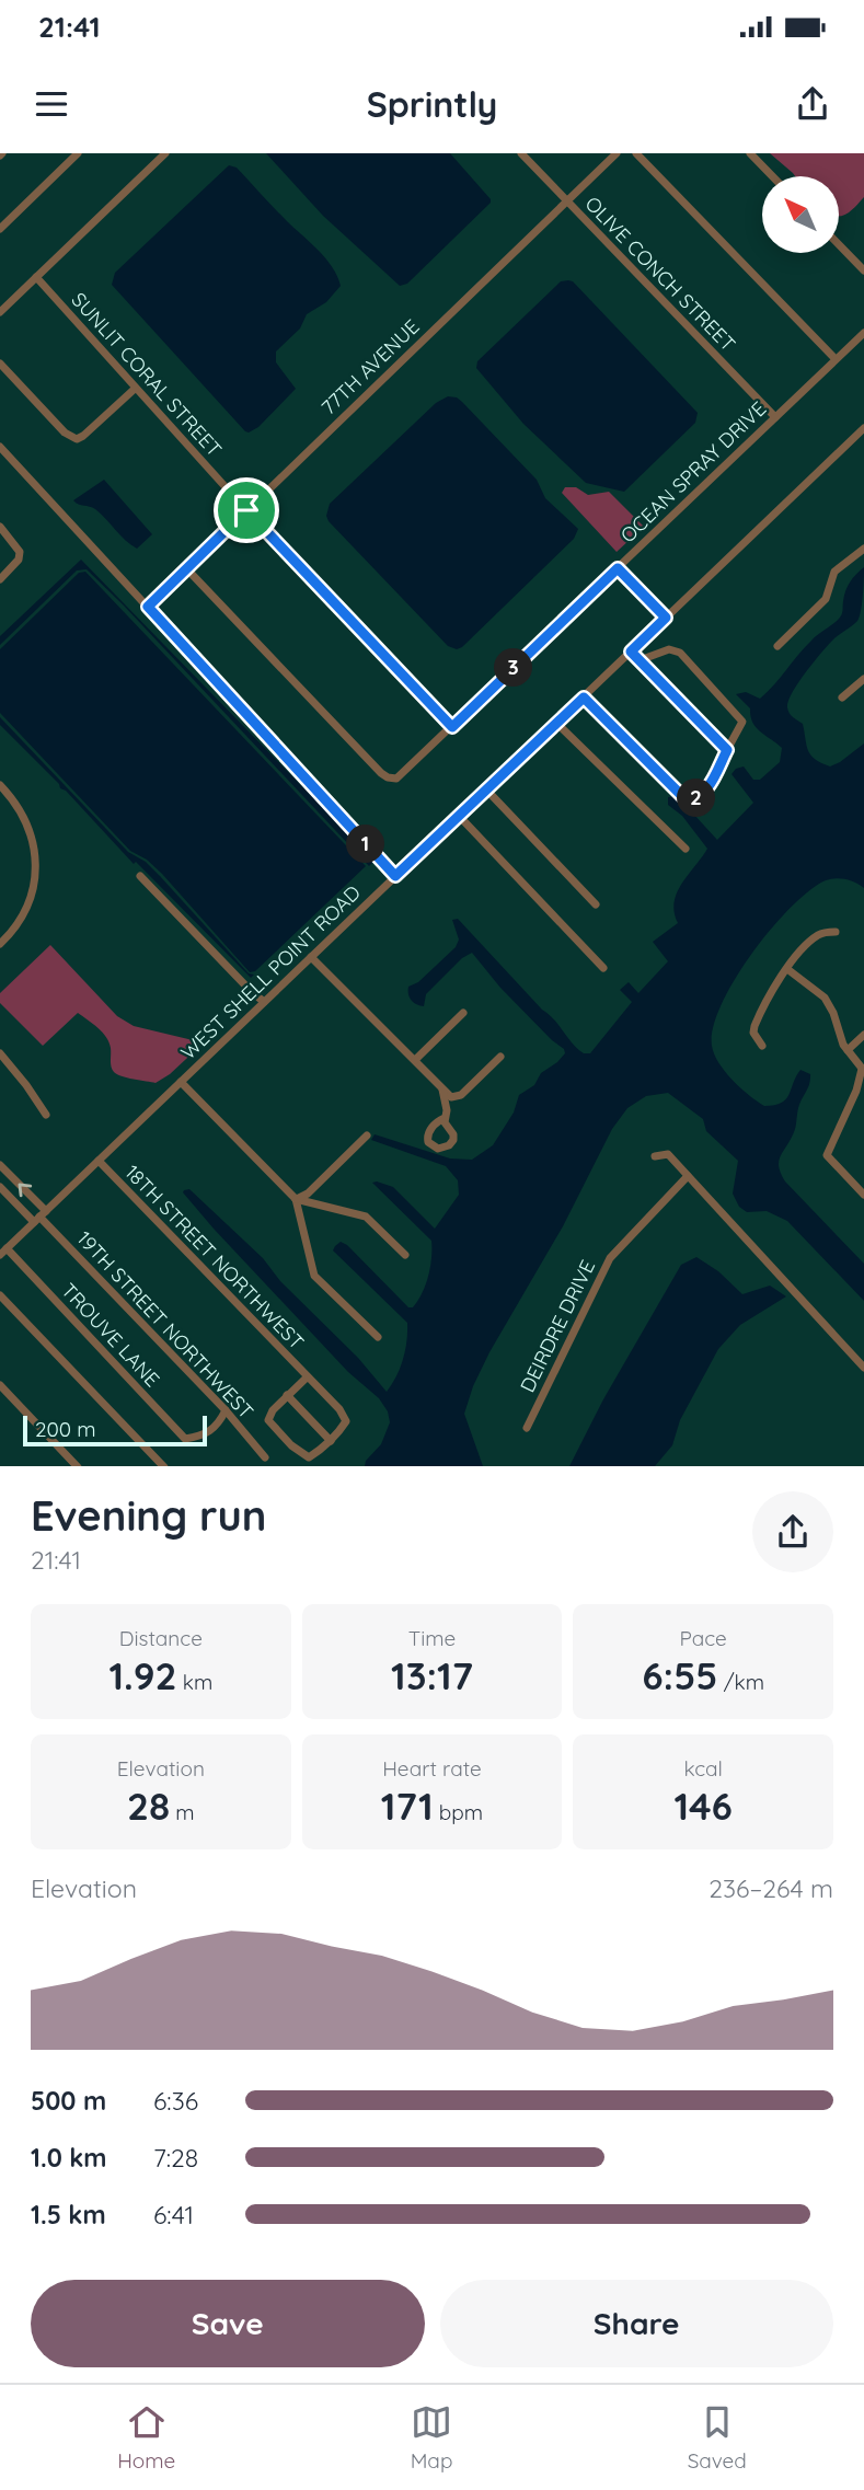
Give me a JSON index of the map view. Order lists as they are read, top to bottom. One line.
{"streets":{"street":["OLIVE CONCH STREET","77TH AVENUE","SUNLIT CORAL STREET","OCEAN SPRAY DRIVE","WEST SHELL POINT ROAD","18TH STREET NORTHWEST","19TH STREET NORTHWEST","DEIRDRE DRIVE","TROUVE LANE"]},"crossings":[["OLIVE CONCH STREET","77TH AVENUE"],["OLIVE CONCH STREET","OCEAN SPRAY DRIVE"],["77TH AVENUE","SUNLIT CORAL STREET"],["77TH AVENUE","OCEAN SPRAY DRIVE"],["SUNLIT CORAL STREET","OCEAN SPRAY DRIVE"],["WEST SHELL POINT ROAD","18TH STREET NORTHWEST"],["WEST SHELL POINT ROAD","19TH STREET NORTHWEST"],["WEST SHELL POINT ROAD","TROUVE LANE"],["19TH STREET NORTHWEST","TROUVE LANE"]],"scale_bar":"200 m","north":"top left","page":{"status":"21:41","header":"Sprintly","pins":["3","2","1"],"scale":"200 m","heading":["Evening run","21:41"],"stats":[["Distance","1.92 km"],["Time","13:17"],["Pace","6:55 /km"],["Elevation","28 m"],["Heart rate","171 bpm"],["kcal","146"]],"chart":["Elevation","236–264 m"],"list":[{"name":"500 m","note":"6:36"},{"name":"1.0 km","note":"7:28"},{"name":"1.5 km","note":"6:41"}],"buttons":["Save","Share"],"tabs":["Home","Map","Saved"]}}
